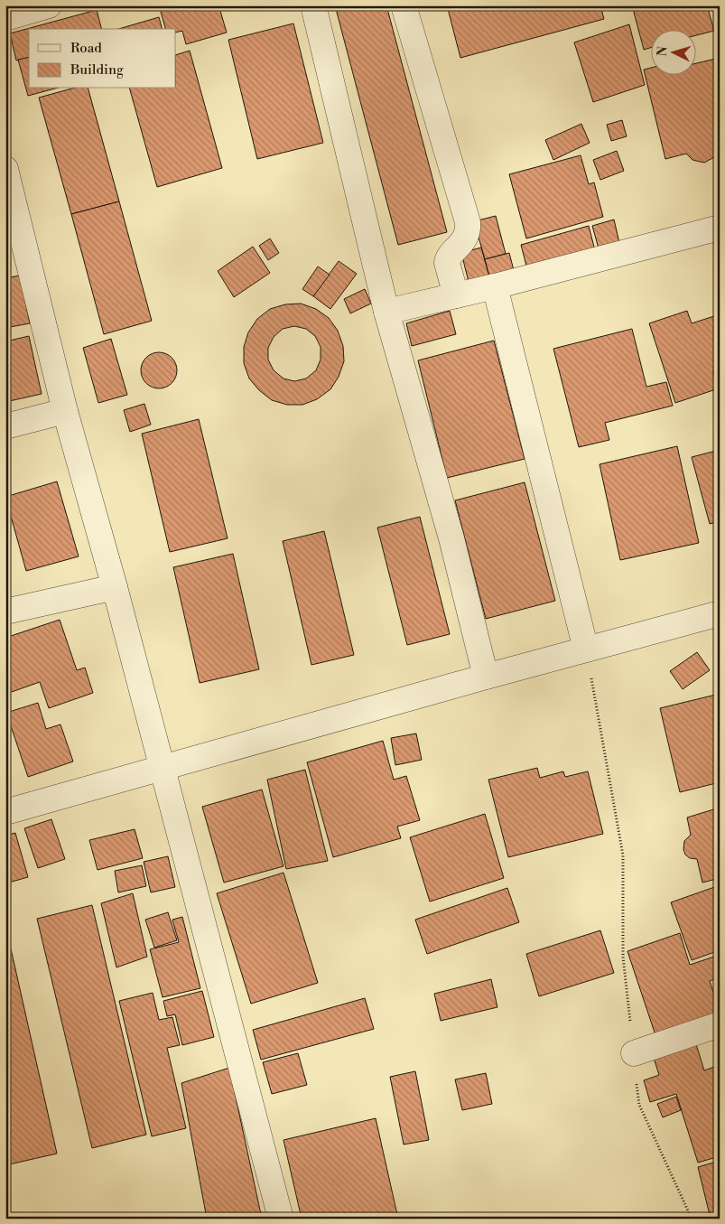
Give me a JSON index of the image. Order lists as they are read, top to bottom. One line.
{"legend":["Road","Building"],"north":"left"}
